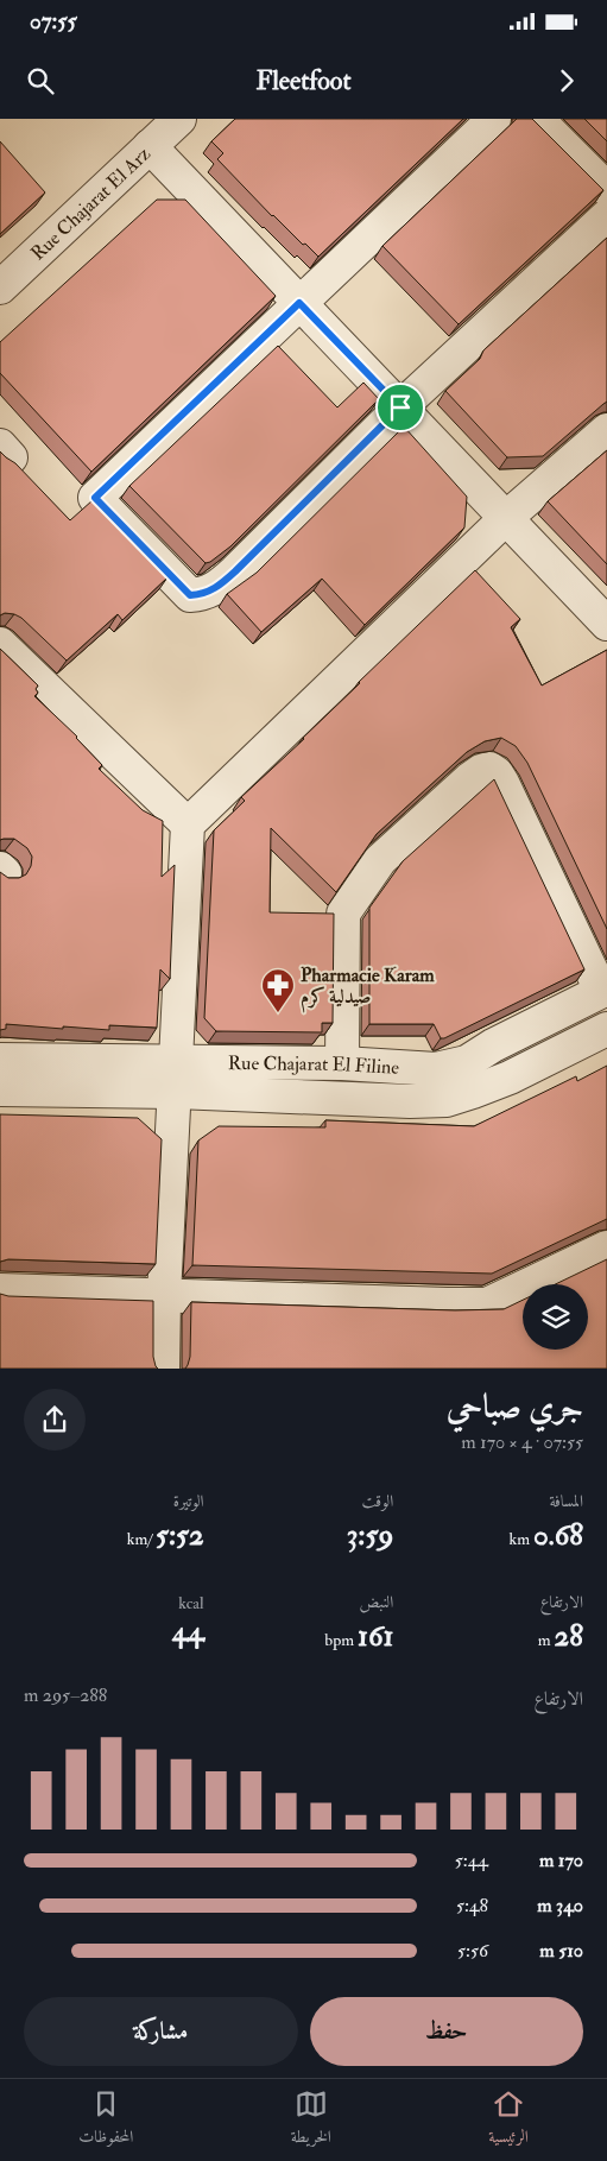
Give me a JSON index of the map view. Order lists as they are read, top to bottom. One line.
{"streets":{"street":["Rue Chajarat El Arz","Rue Chajarat El Filine"]},"places":{"pharmacy":["Pharmacie Karam صيدلية كرم"]},"page":{"status":"07:55","header":"Fleetfoot","heading":["جري صباحي","07:55 · 4 × 170 m"],"stats":[["المسافة","0.68 km"],["الوقت","3:59"],["الوتيرة","5:52 /km"],["الارتفاع","28 m"],["النبض","161 bpm"],["kcal","44"]],"chart":["الارتفاع","288–295 m"],"list":[{"name":"170 m","note":"5:44"},{"name":"340 m","note":"5:48"},{"name":"510 m","note":"5:56"}],"buttons":["حفظ","مشاركة"],"tabs":["الرئيسية","الخريطة","المحفوظات"]}}
